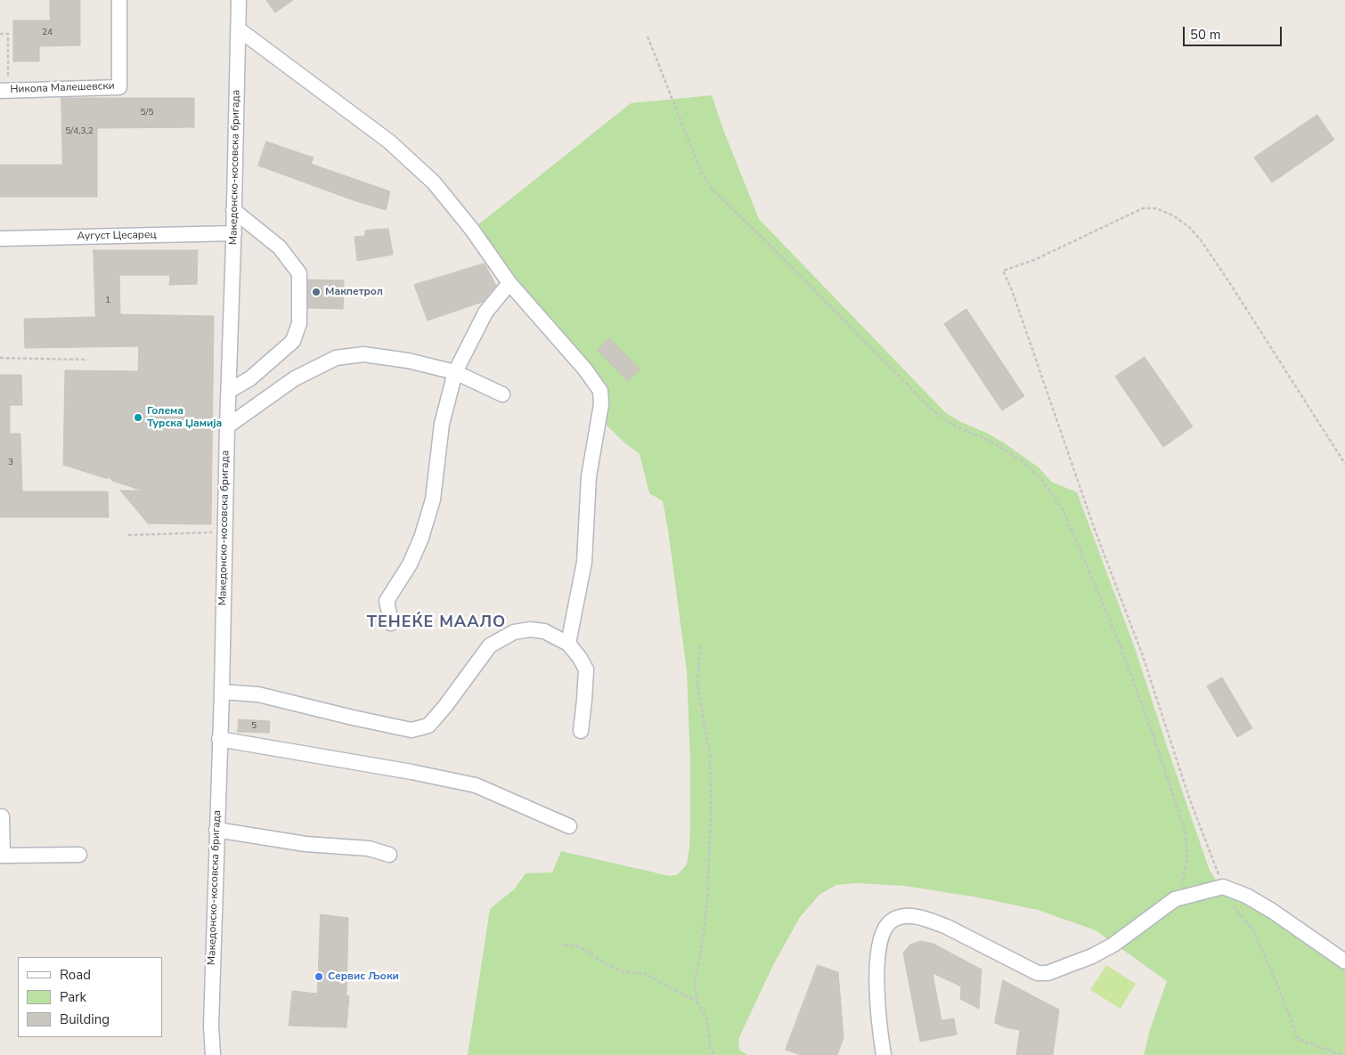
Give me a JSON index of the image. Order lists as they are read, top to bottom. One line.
{"streets":{"street":["Никола Малешевски","Македонско-косовска бригада","Аугуст Цесарец"]},"crossings":[["Македонско-косовска бригада","Аугуст Цесарец"]],"districts":["ТЕНЕЌЕ МААЛО"],"places":["Макпетрол","Голема Турска Џамија","Сервис Љоки"],"house_numbers":["24","5/5","5/4,3,2","1","3","5"],"legend":["Road","Park","Building"],"scale_bar":"50 m"}
